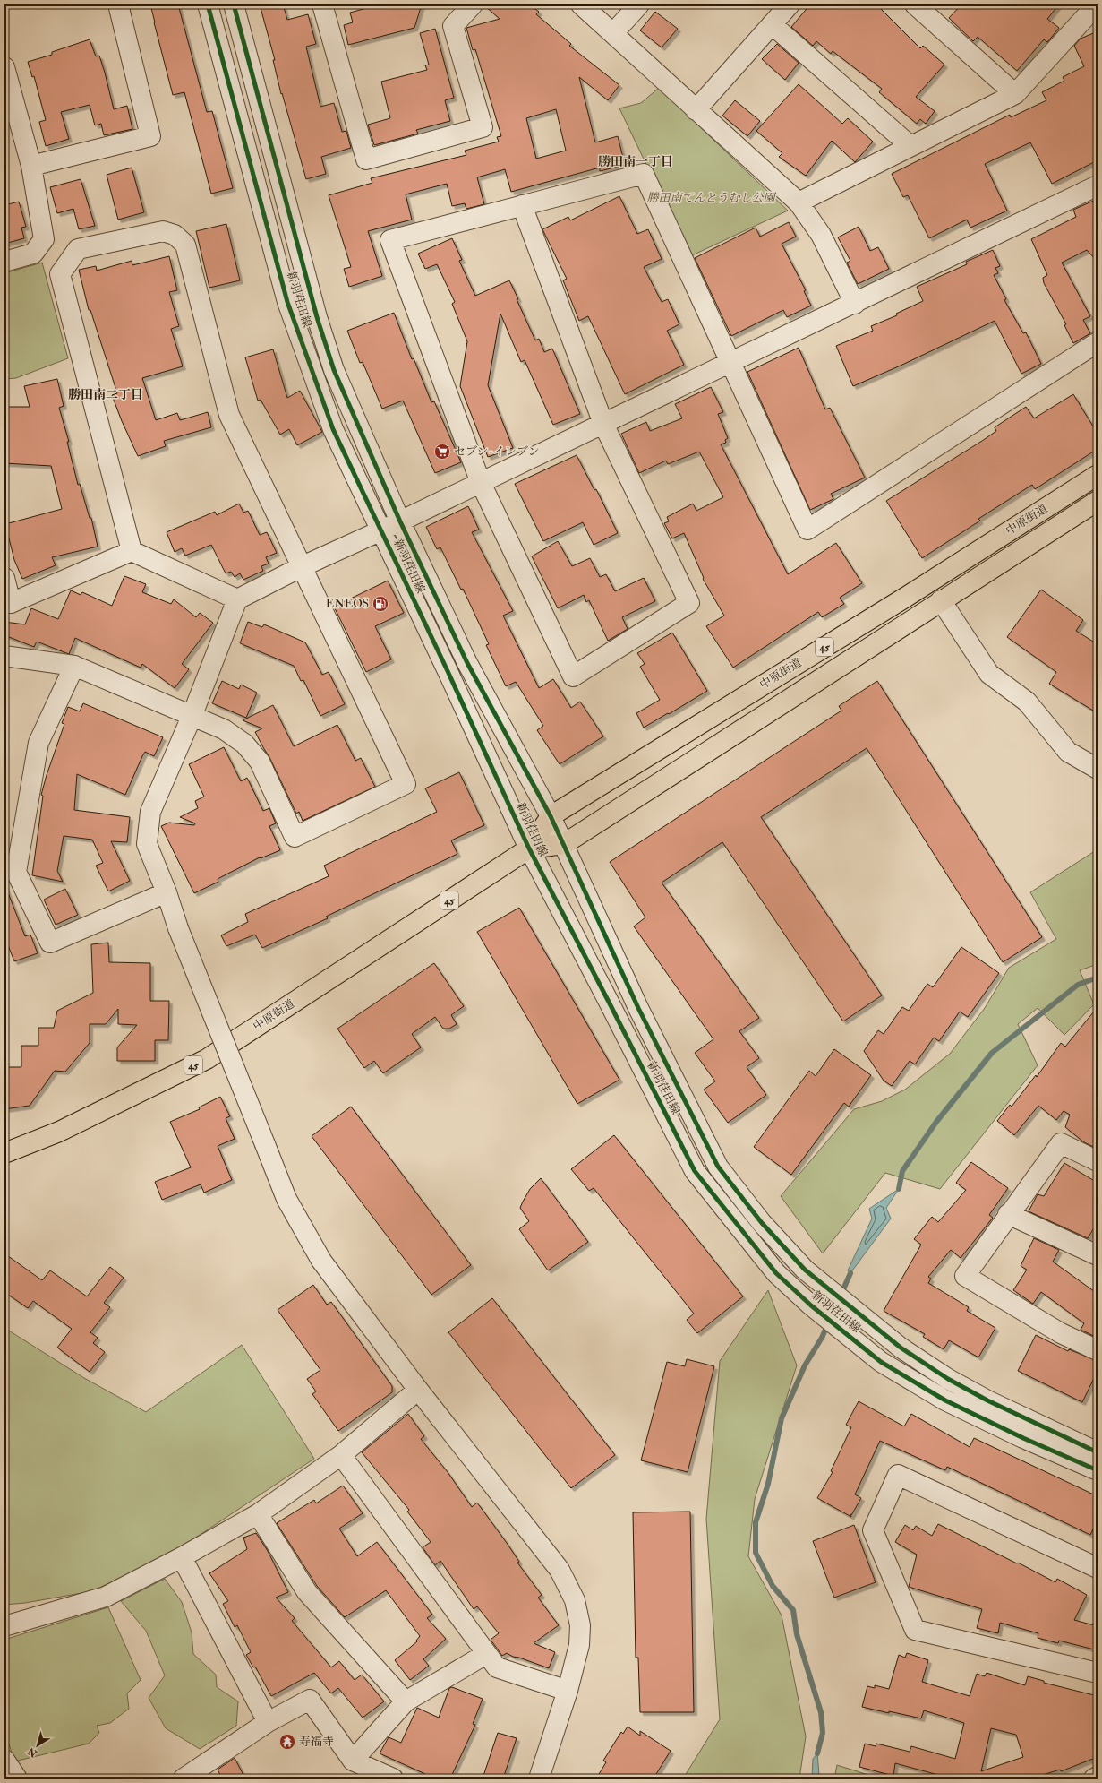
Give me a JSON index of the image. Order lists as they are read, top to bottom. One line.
{"streets":{"main road":["中原街道","45"],"street":["新羽荏田線"]},"crossings":[["新羽荏田線","中原街道"]],"districts":["勝田南一丁目","勝田南二丁目"],"parks":["勝田南てんとうむし公園"],"places":{"supermarket":["セブン-イレブン"],"fuel station":["ENEOS"],"temple":["寿福寺"]},"north":"bottom left"}
